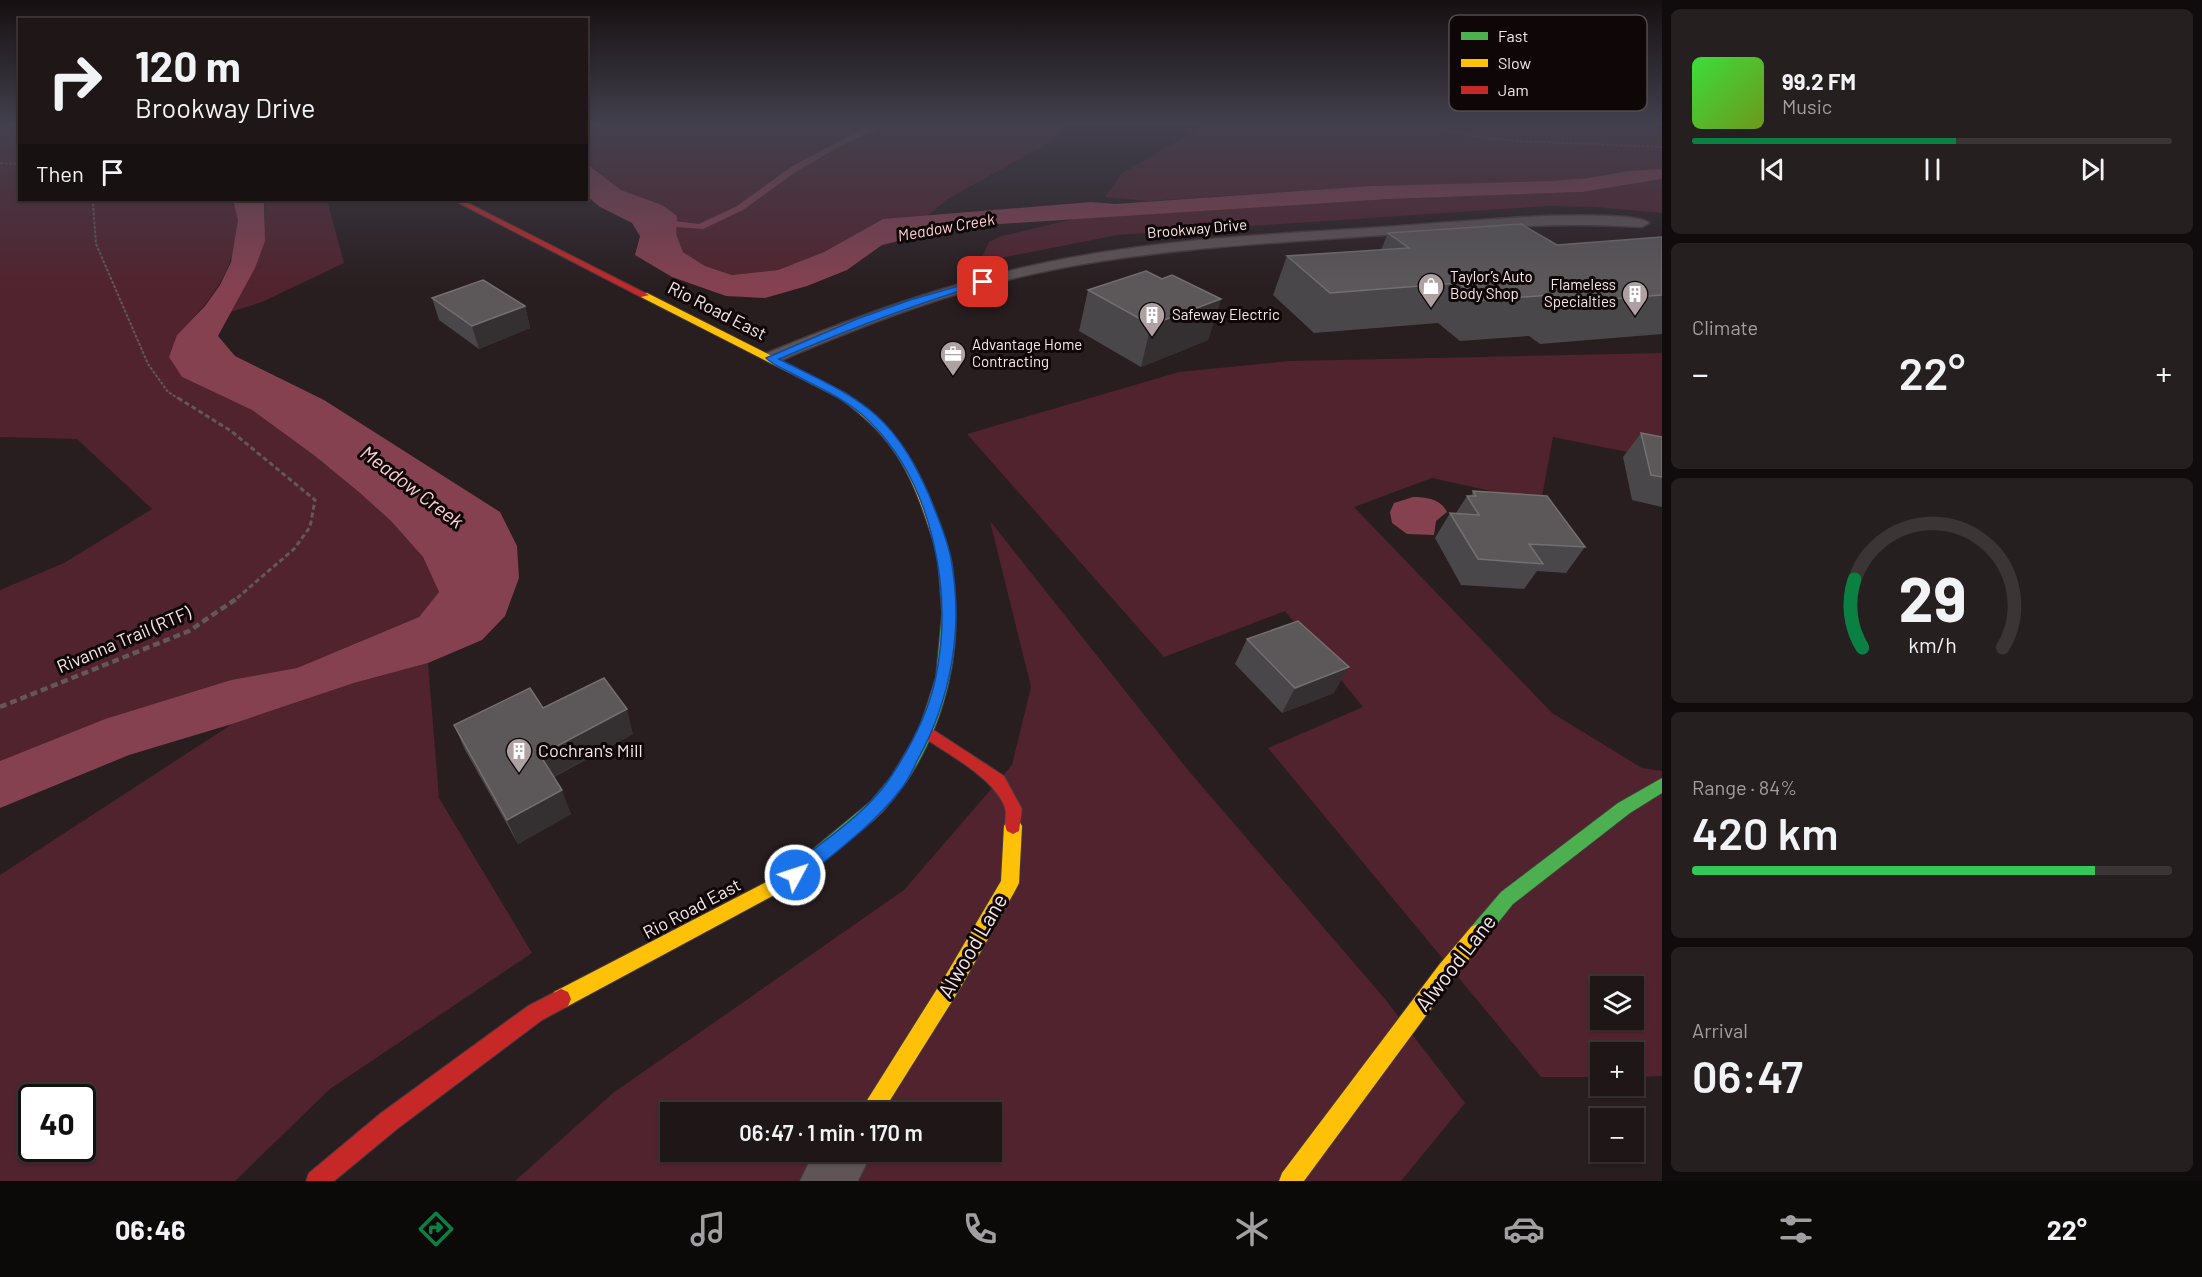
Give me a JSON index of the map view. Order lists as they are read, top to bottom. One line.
{"streets":{"street":["Rio Road East","Alwood Lane"],"lane":["Brookway Drive"],"path":["Rivanna Trail (RTF)"]},"crossings":[["Brookway Drive","Rio Road East"],["Rio Road East","Alwood Lane"]],"water":["Meadow Creek"],"places":{"shop":["Taylor’s Auto Body Shop"],"building":["Flameless Specialties","Safeway Electric","Cochran's Mill"],"office":["Advantage Home Contracting"]},"legend":["Fast","Slow","Jam"],"page":{"turn":["120 m","Brookway Drive"],"song":["99.2 FM","Music"],"then":"Then","tile":["Climate",["Range · 84%","420 km"],["Arrival","06:47"]],"heat":["−","22°","+"],"map_buttons":["+","−"],"limit":"40","trip":"06:47 · 1 min · 170 m","tabs":["06:46","22°"],"gauge":["29","km/h"]}}
